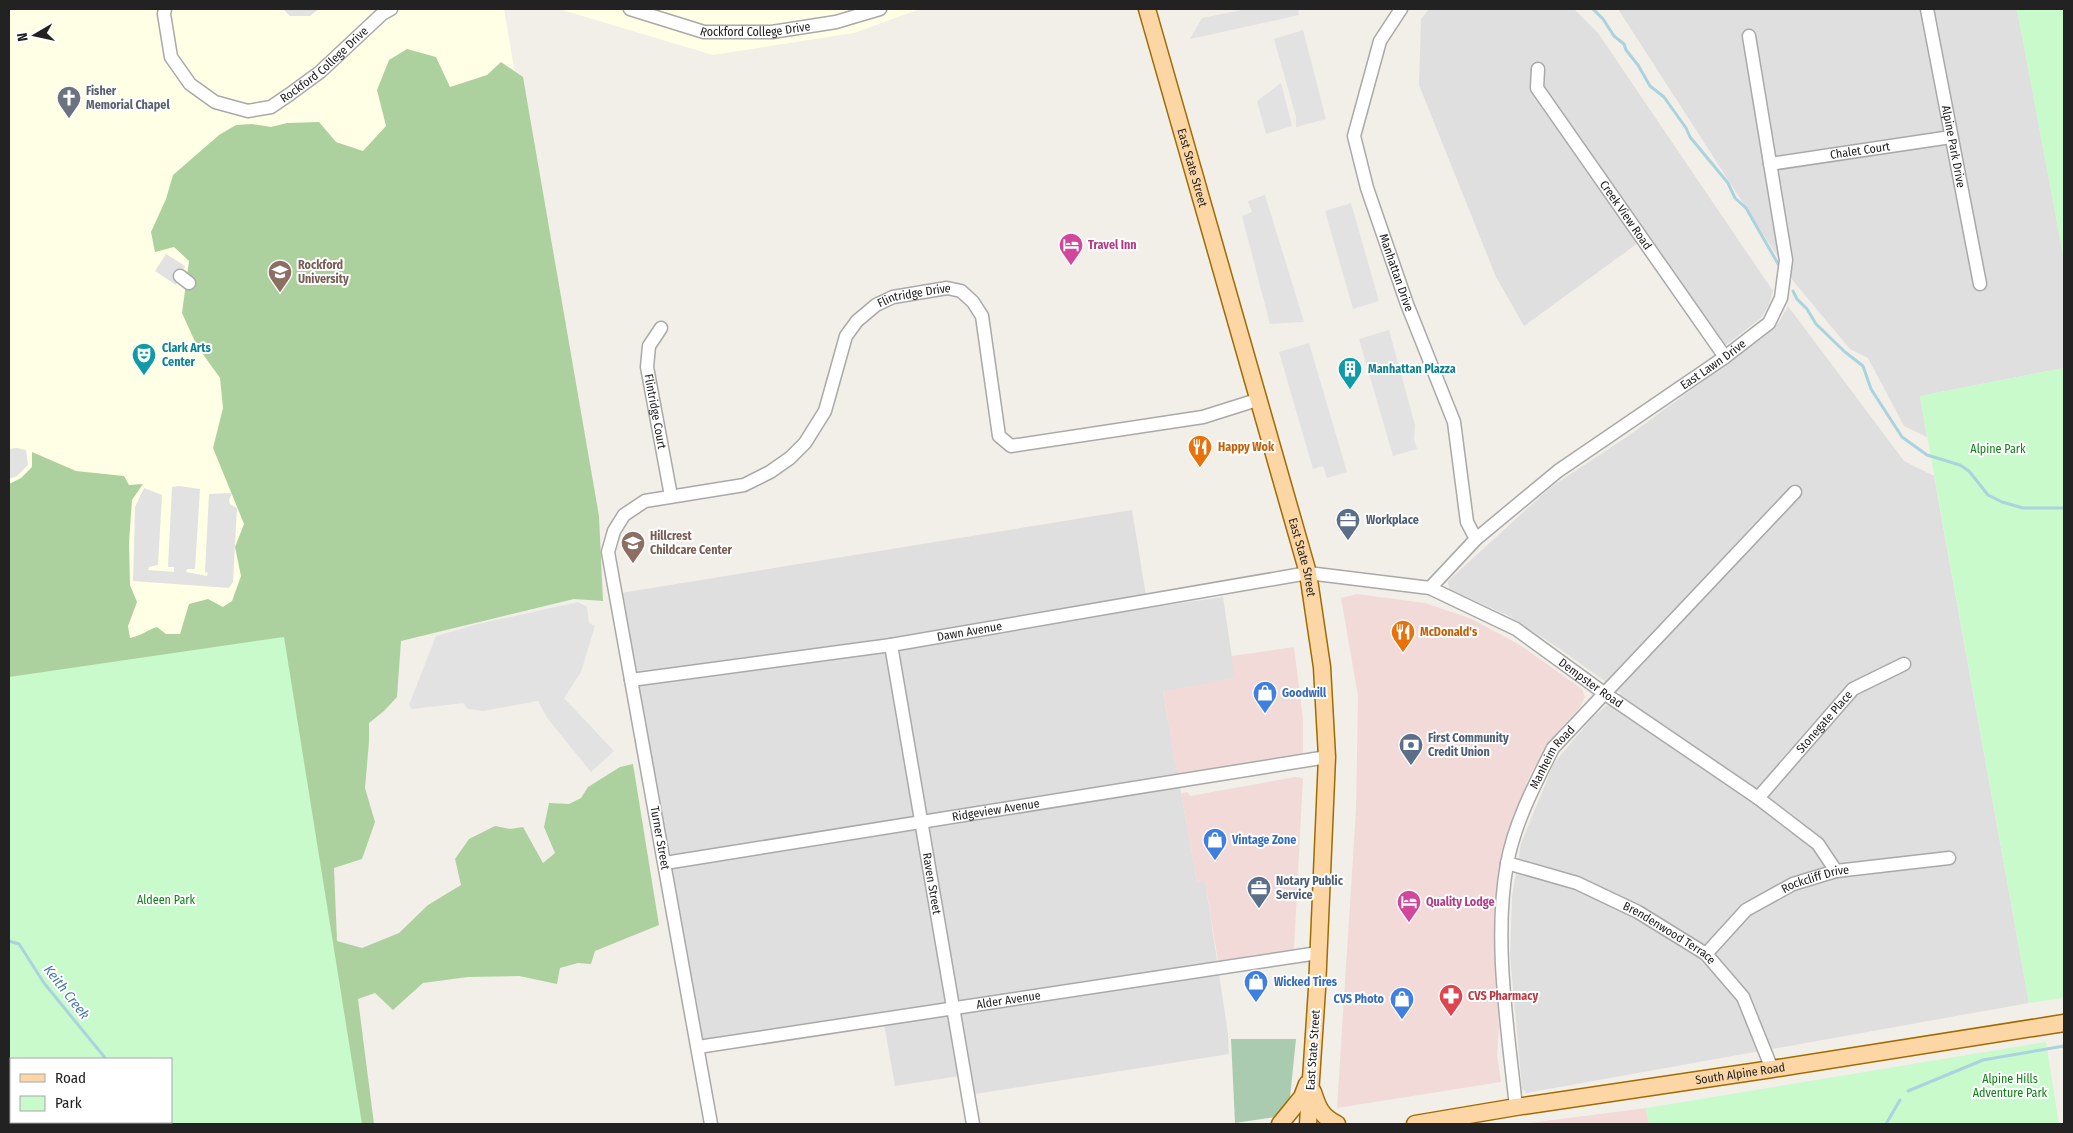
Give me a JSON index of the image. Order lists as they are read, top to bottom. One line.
{"streets":{"main road":["East State Street","South Alpine Road"],"street":["Rockford College Drive","Alpine Park Drive","Chalet Court","Creek View Road","Manhattan Drive","Flintridge Drive","East Lawn Drive","Flintridge Court","Dawn Avenue","Dempster Road","Stonegate Place","Manheim Road","Ridgeview Avenue","Turner Street","Rockcliff Drive","Raven Street","Brendenwood Terrace","Alder Avenue"]},"crossings":[["Alpine Park Drive","Chalet Court"],["Chalet Court","East Lawn Drive"],["East State Street","Flintridge Drive"],["East State Street","Dawn Avenue"],["East State Street","Dempster Road"],["East State Street","Ridgeview Avenue"],["East State Street","Alder Avenue"],["Creek View Road","East Lawn Drive"],["Manhattan Drive","East Lawn Drive"],["Flintridge Drive","Flintridge Court"],["Flintridge Drive","Turner Street"],["East Lawn Drive","Dempster Road"],["Dawn Avenue","Dempster Road"],["Dawn Avenue","Turner Street"],["Dawn Avenue","Raven Street"],["Dempster Road","Stonegate Place"],["Dempster Road","Manheim Road"],["Dempster Road","Rockcliff Drive"],["Manheim Road","Brendenwood Terrace"],["Manheim Road","South Alpine Road"],["Ridgeview Avenue","Turner Street"],["Ridgeview Avenue","Raven Street"],["Turner Street","Alder Avenue"],["Rockcliff Drive","Brendenwood Terrace"],["Raven Street","Alder Avenue"],["Brendenwood Terrace","South Alpine Road"]],"water":["Keith Creek"],"parks":["Alpine Park","Aldeen Park","Alpine Hills Adventure Park"],"places":{"church":["Fisher Memorial Chapel"],"hotel":["Travel Inn","Quality Lodge"],"school or university":["Rockford University","Hillcrest Childcare Center"],"theatre":["Clark Arts Center"],"building":["Manhattan Plazza"],"restaurant":["Happy Wok","McDonald's"],"office":["Workplace","Notary Public Service"],"shop":["Goodwill","Vintage Zone","Wicked Tires","CVS Photo"],"bank":["First Community Credit Union"],"pharmacy":["CVS Pharmacy"]},"legend":["Road","Park"],"north":"left"}
